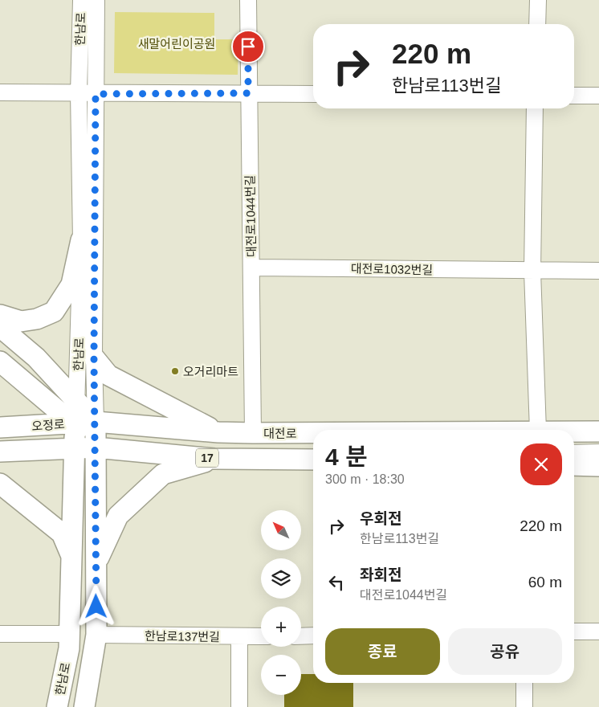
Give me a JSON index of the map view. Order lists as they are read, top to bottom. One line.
{"streets":{"main road":["한남로","오정로","대전로","17"],"street":["대전로1044번길","대전로1032번길","한남로137번길"]},"crossings":[["한남로","오정로"],["한남로","대전로"],["한남로","17"],["한남로","한남로137번길"],["대전로1044번길","대전로1032번길"],["대전로1044번길","대전로"],["오정로","대전로"],["오정로","17"]],"parks":["새말어린이공원"],"places":["오거리마트"],"north":"top left","page":{"turn":["220 m","한남로113번길"],"heading":["4 분","300 m · 18:30"],"list":[{"name":"우회전","note":"한남로113번길","value":"220 m"},{"name":"좌회전","note":"대전로1044번길","value":"60 m"}],"map_buttons":["+","−"],"buttons":["종료","공유"]}}
